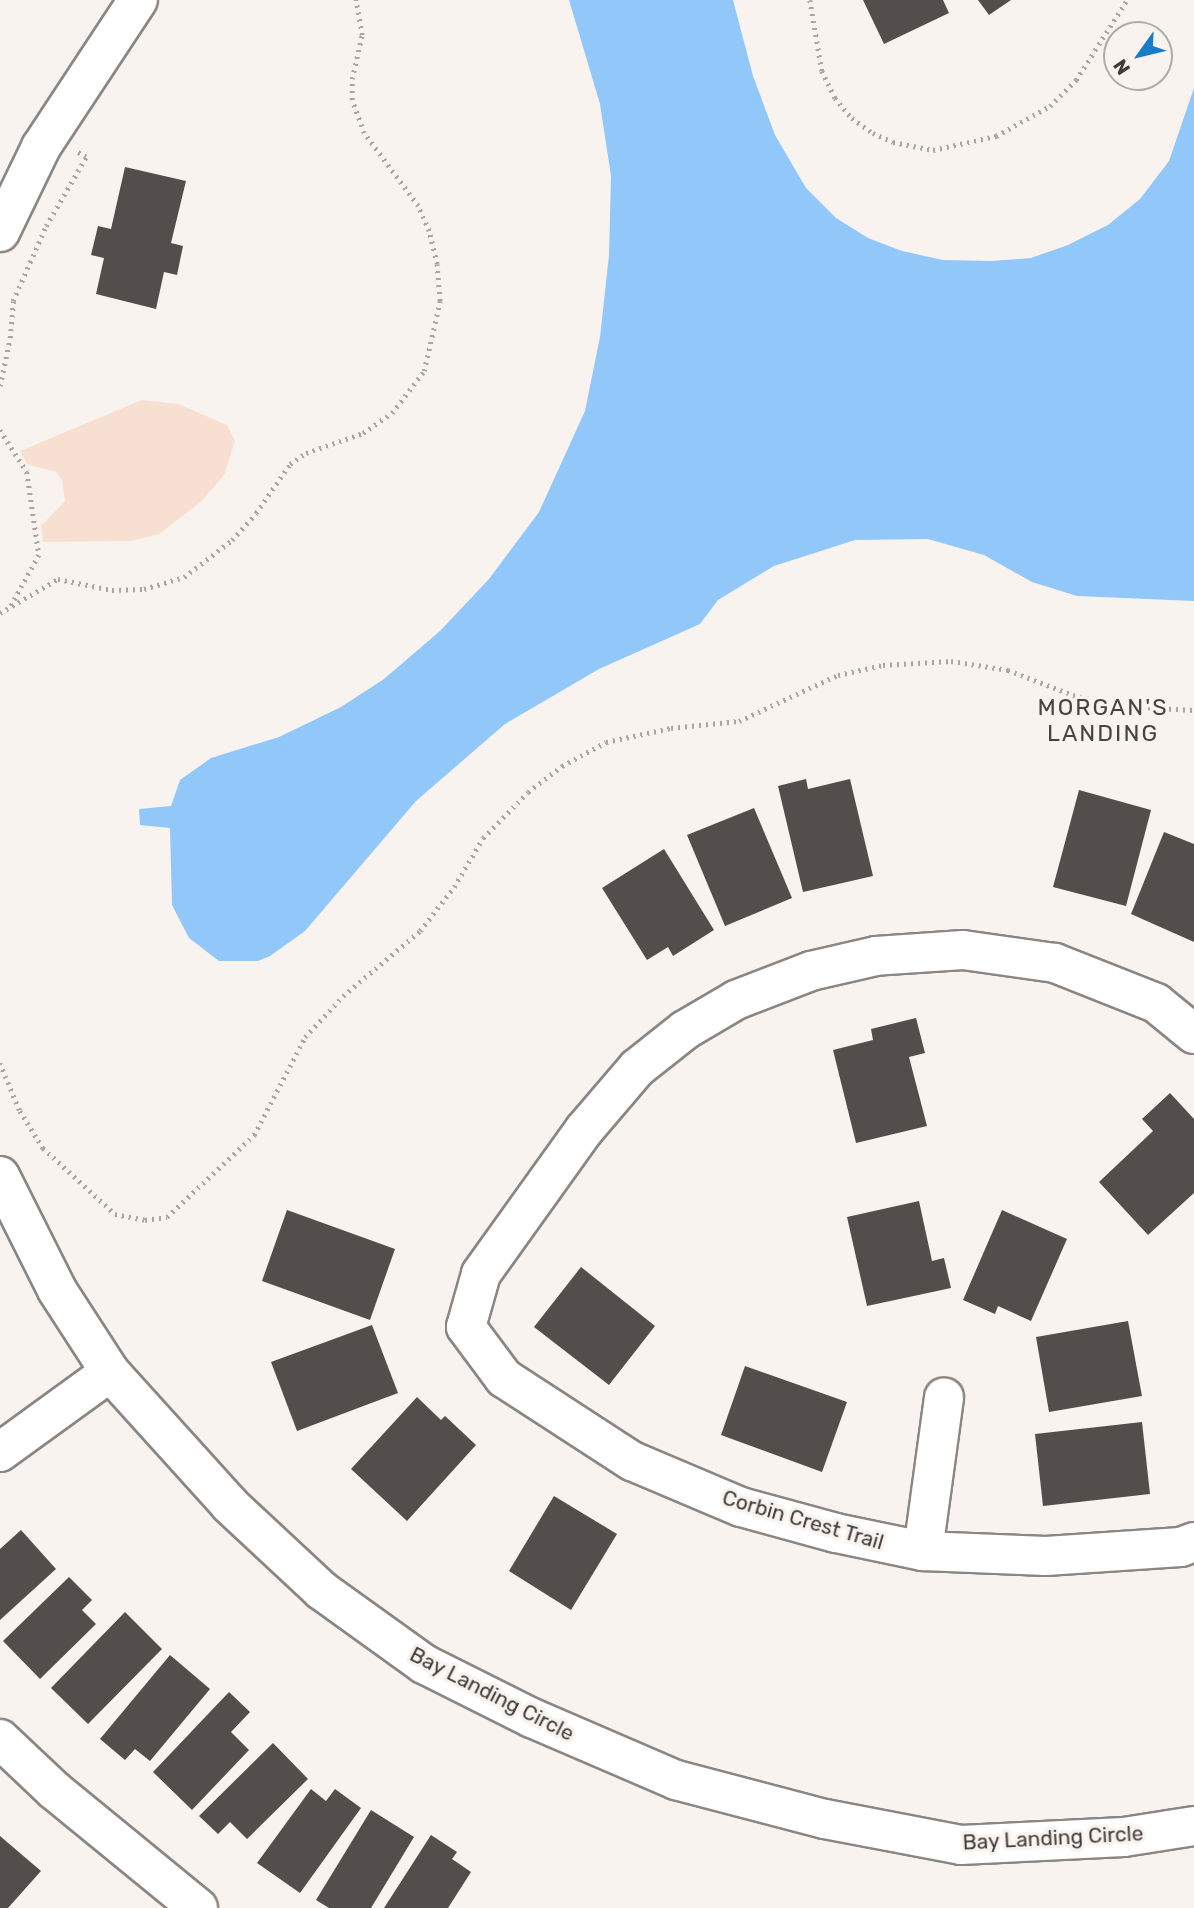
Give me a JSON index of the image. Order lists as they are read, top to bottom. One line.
{"streets":{"street":["Corbin Crest Trail","Bay Landing Circle"]},"districts":["MORGAN'S LANDING"],"north":"bottom left"}
